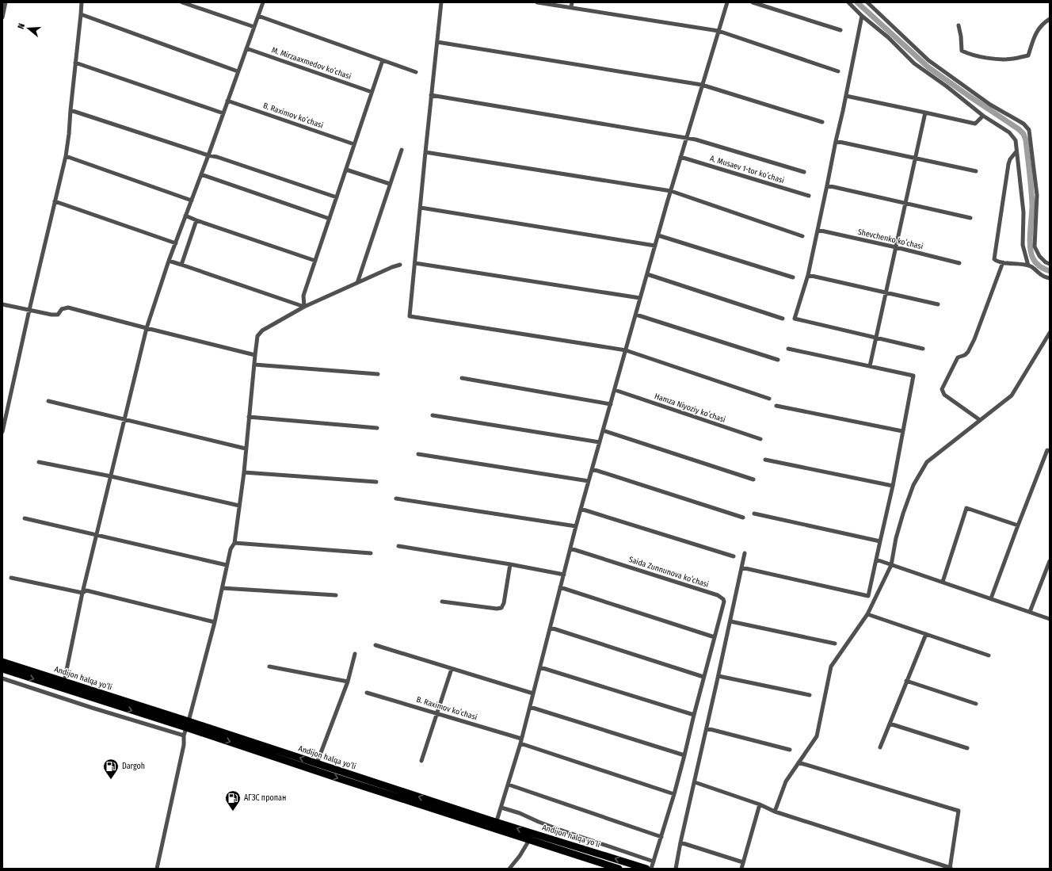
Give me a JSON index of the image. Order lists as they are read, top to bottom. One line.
{"streets":{"highway":["Andijon halqa yo‘li"],"street":["M. Mirzaaxmedov koʻchasi","B. Raximov koʻchasi","A. Musaev 1-tor koʻchasi","Shevchenko koʻchasi","Hamza Niyoziy koʻchasi","Saida Zunnunova koʻchasi"]},"places":{"fuel station":["Dargoh","АГЗС пропан"]},"north":"left"}
